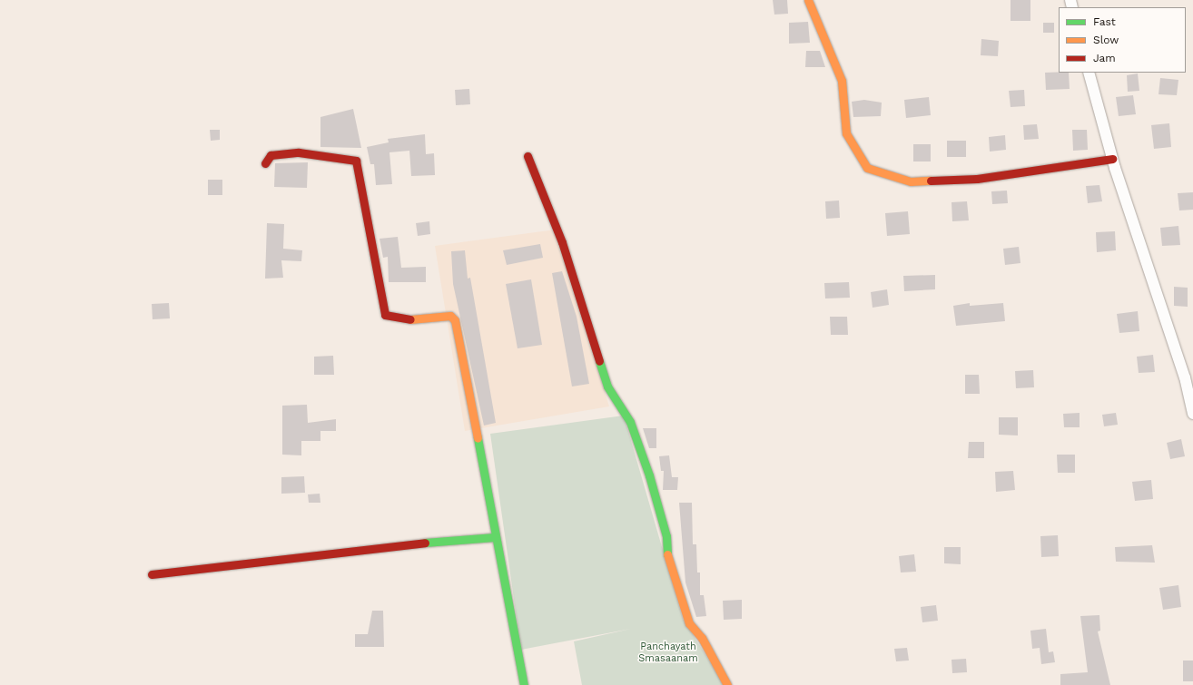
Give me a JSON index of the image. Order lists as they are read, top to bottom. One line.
{"parks":["Panchayath Smasaanam"],"legend":["Fast","Slow","Jam"]}
